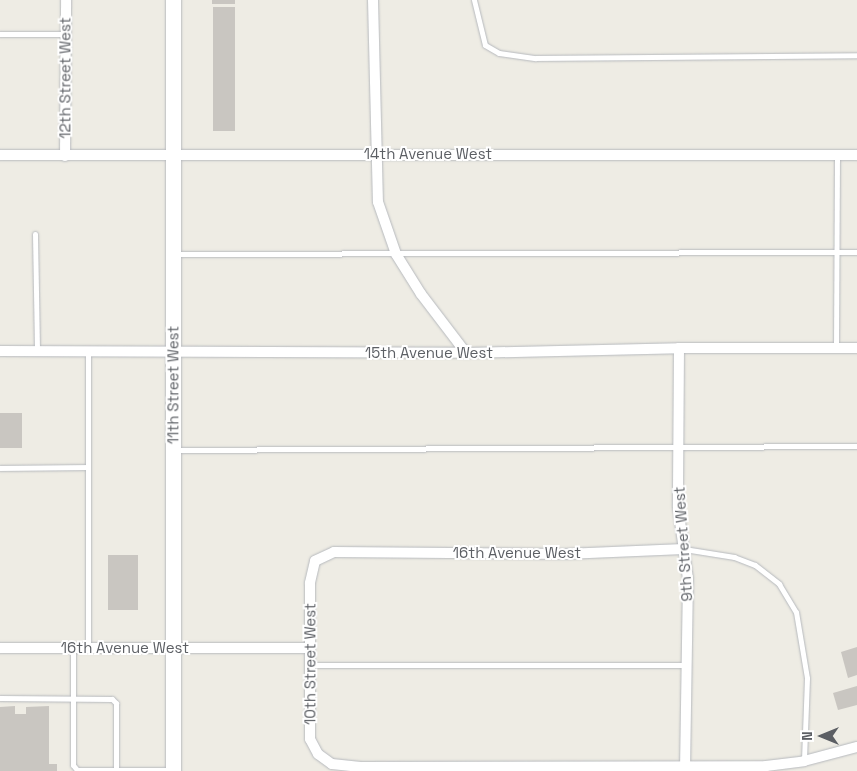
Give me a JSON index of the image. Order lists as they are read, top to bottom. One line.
{"streets":{"main road":["11th Street West"],"street":["12th Street West","14th Avenue West","15th Avenue West","9th Street West","16th Avenue West","10th Street West"]},"crossings":[["12th Street West","14th Avenue West"],["14th Avenue West","11th Street West"],["15th Avenue West","11th Street West"],["15th Avenue West","9th Street West"],["11th Street West","16th Avenue West"],["9th Street West","16th Avenue West"],["9th Street West","10th Street West"],["16th Avenue West","10th Street West"]],"north":"left"}
